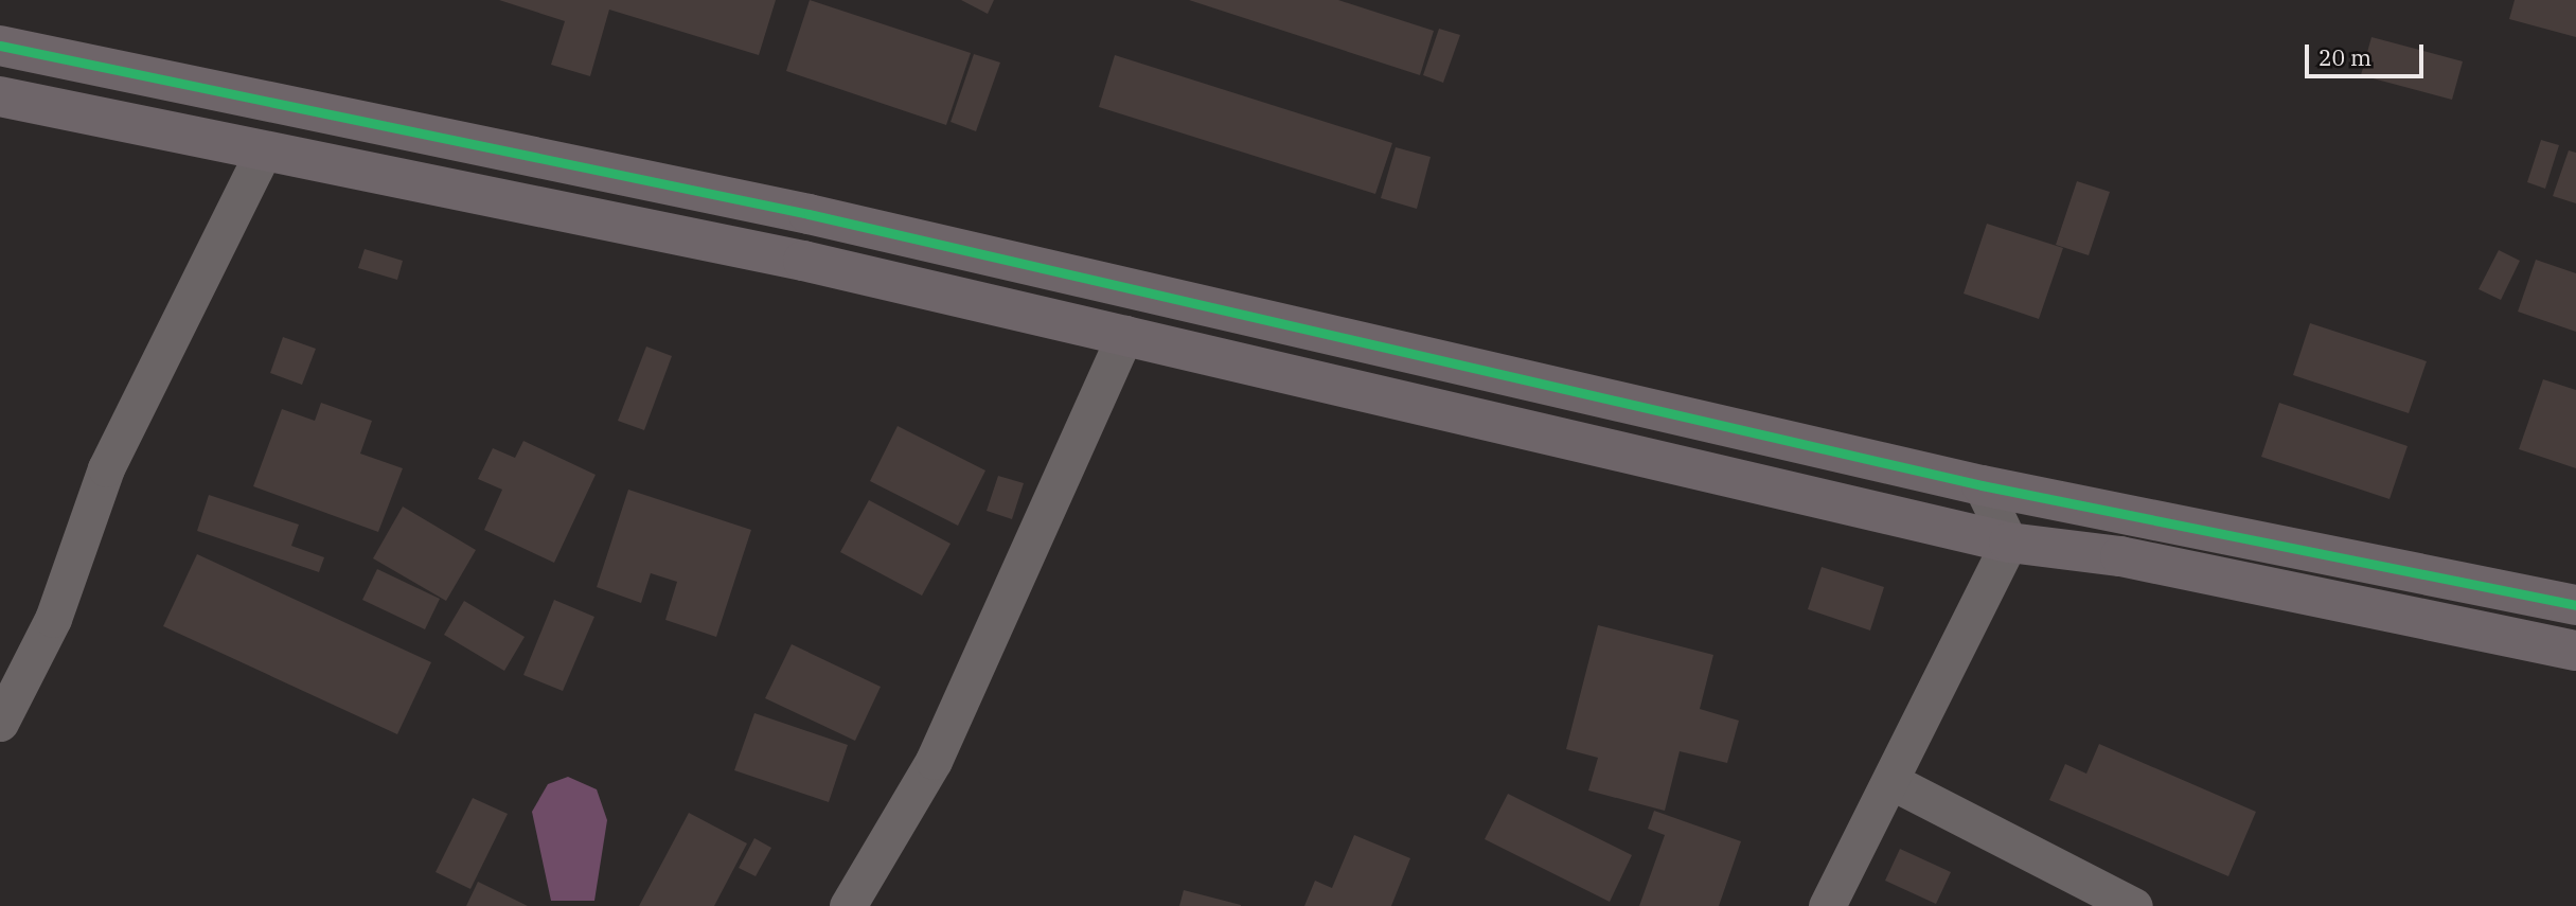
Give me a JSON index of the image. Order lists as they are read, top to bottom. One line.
{"scale_bar":"20 m"}
